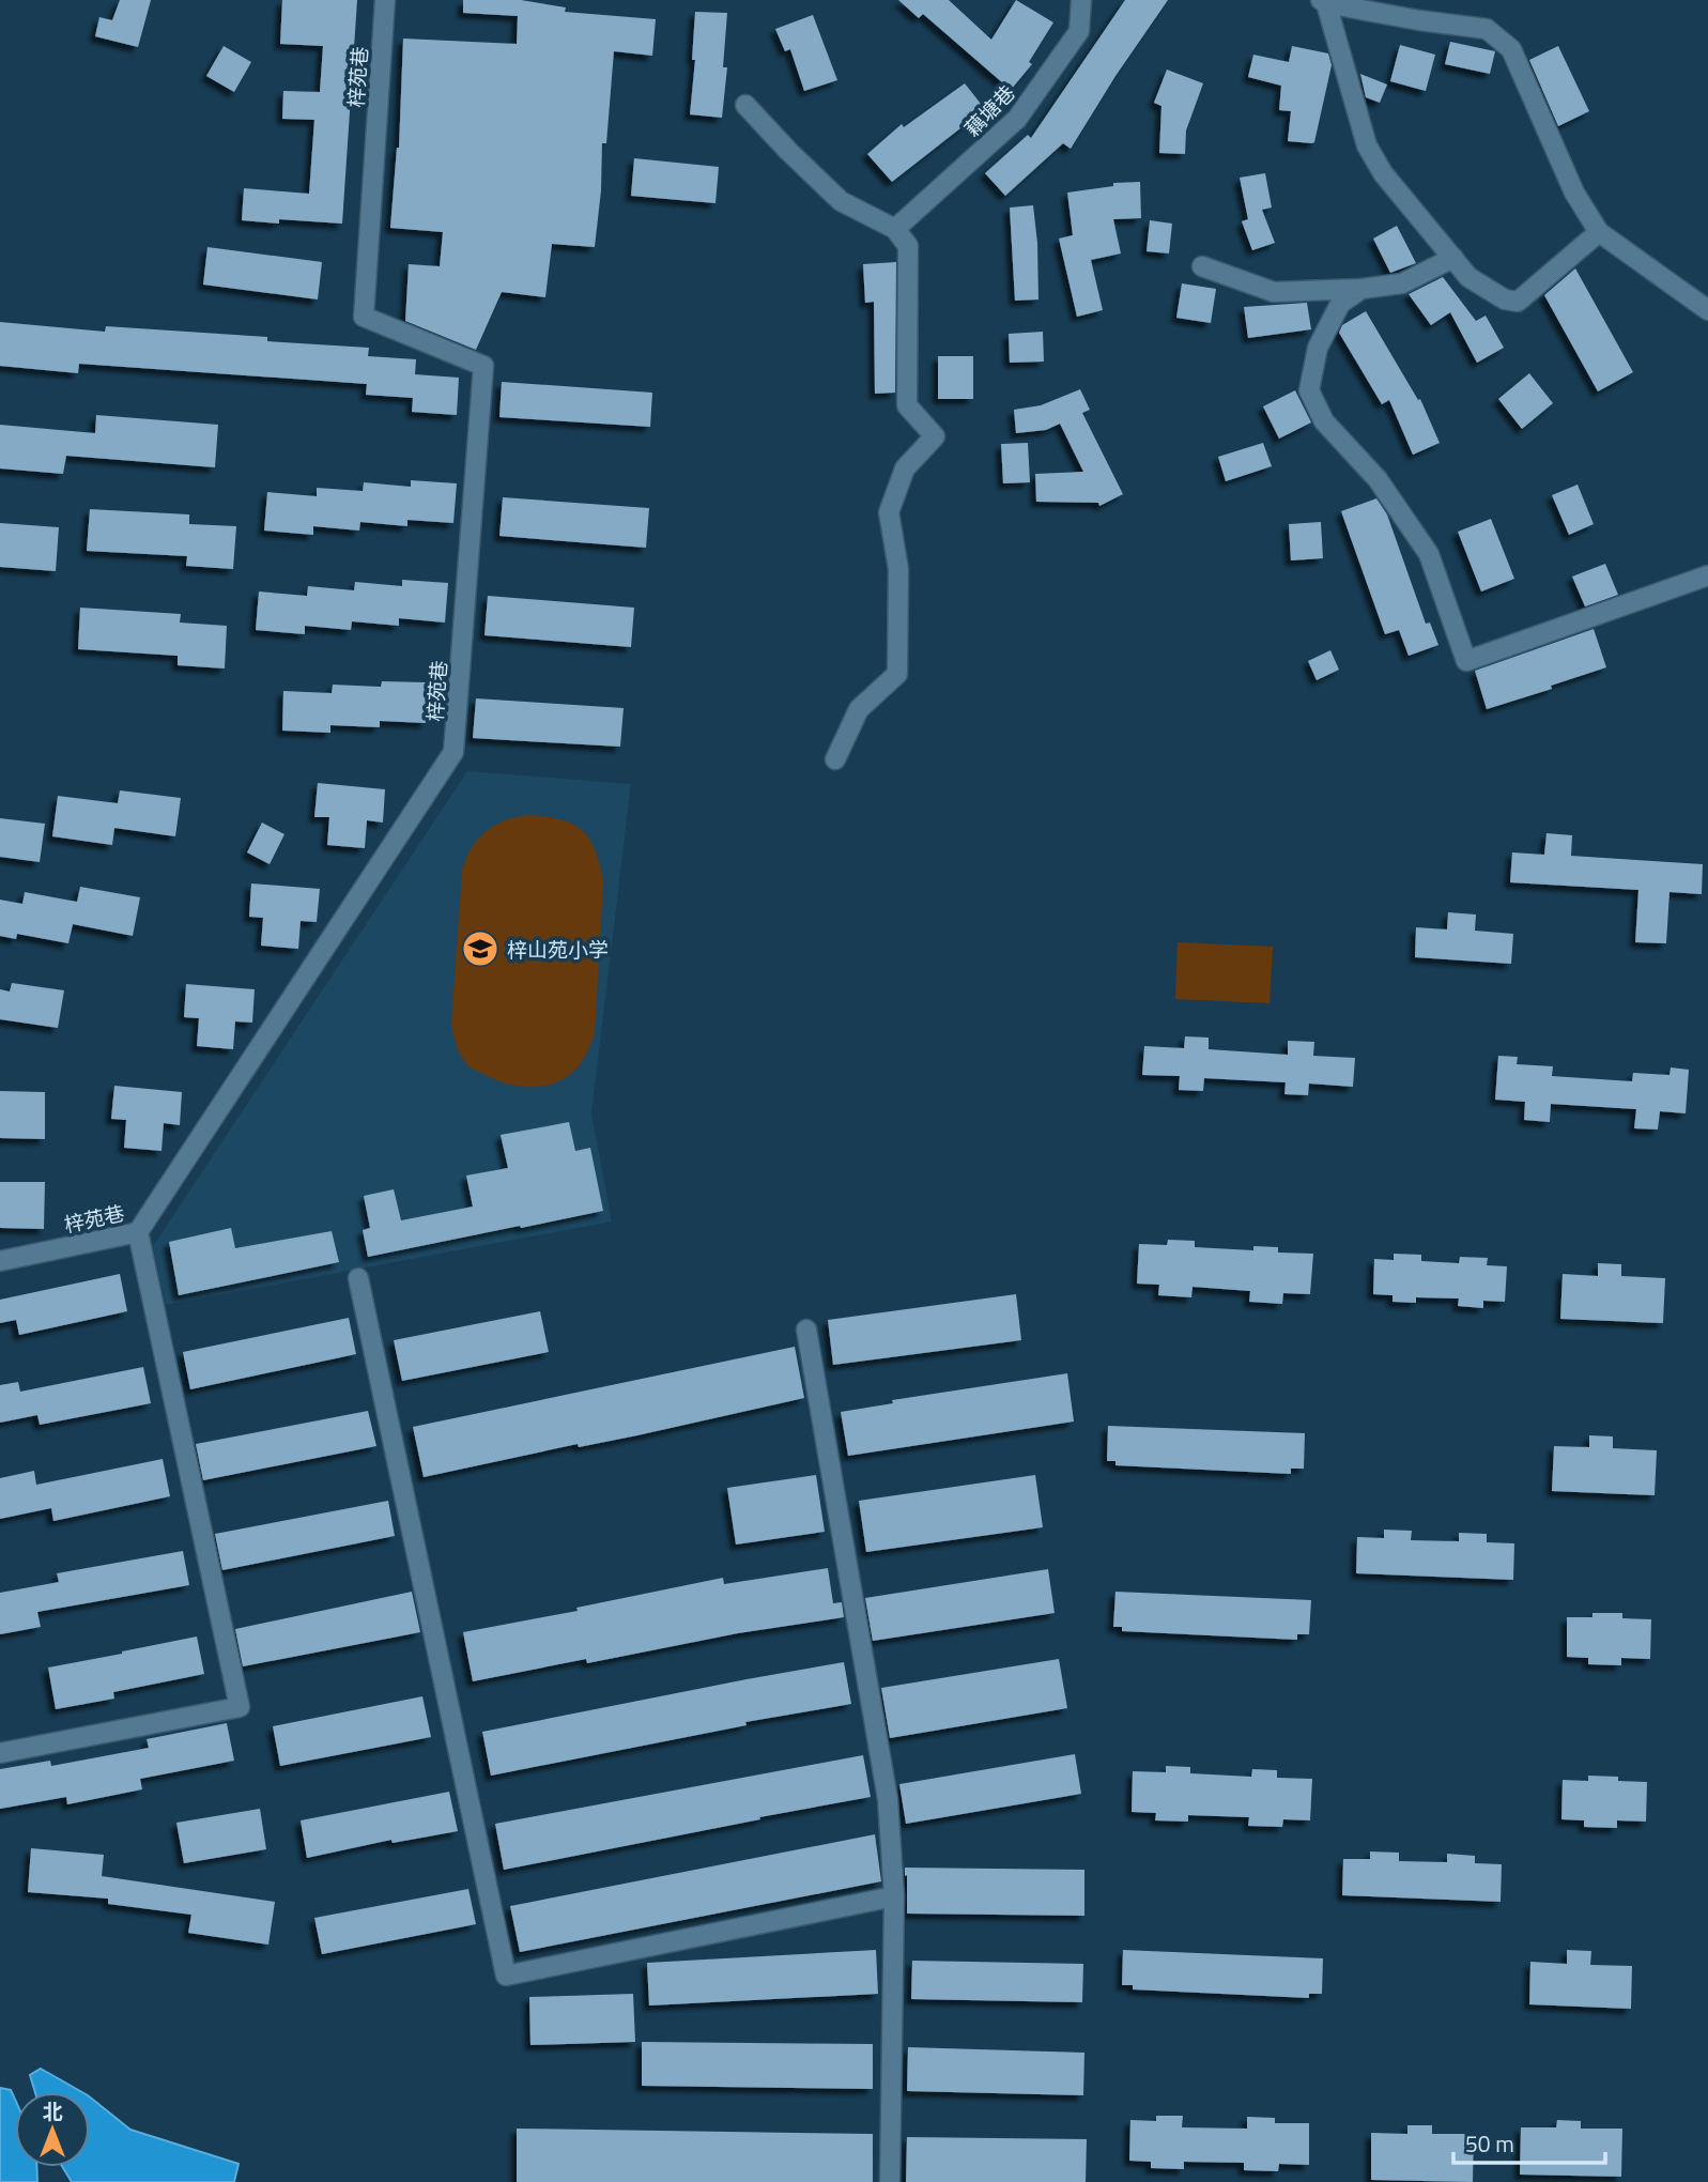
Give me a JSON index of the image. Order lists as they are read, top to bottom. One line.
{"streets":{"street":["梓苑巷","藕塘巷"]},"places":{"school or university":["梓山苑小学"]},"scale_bar":"50 m","north":"top"}
